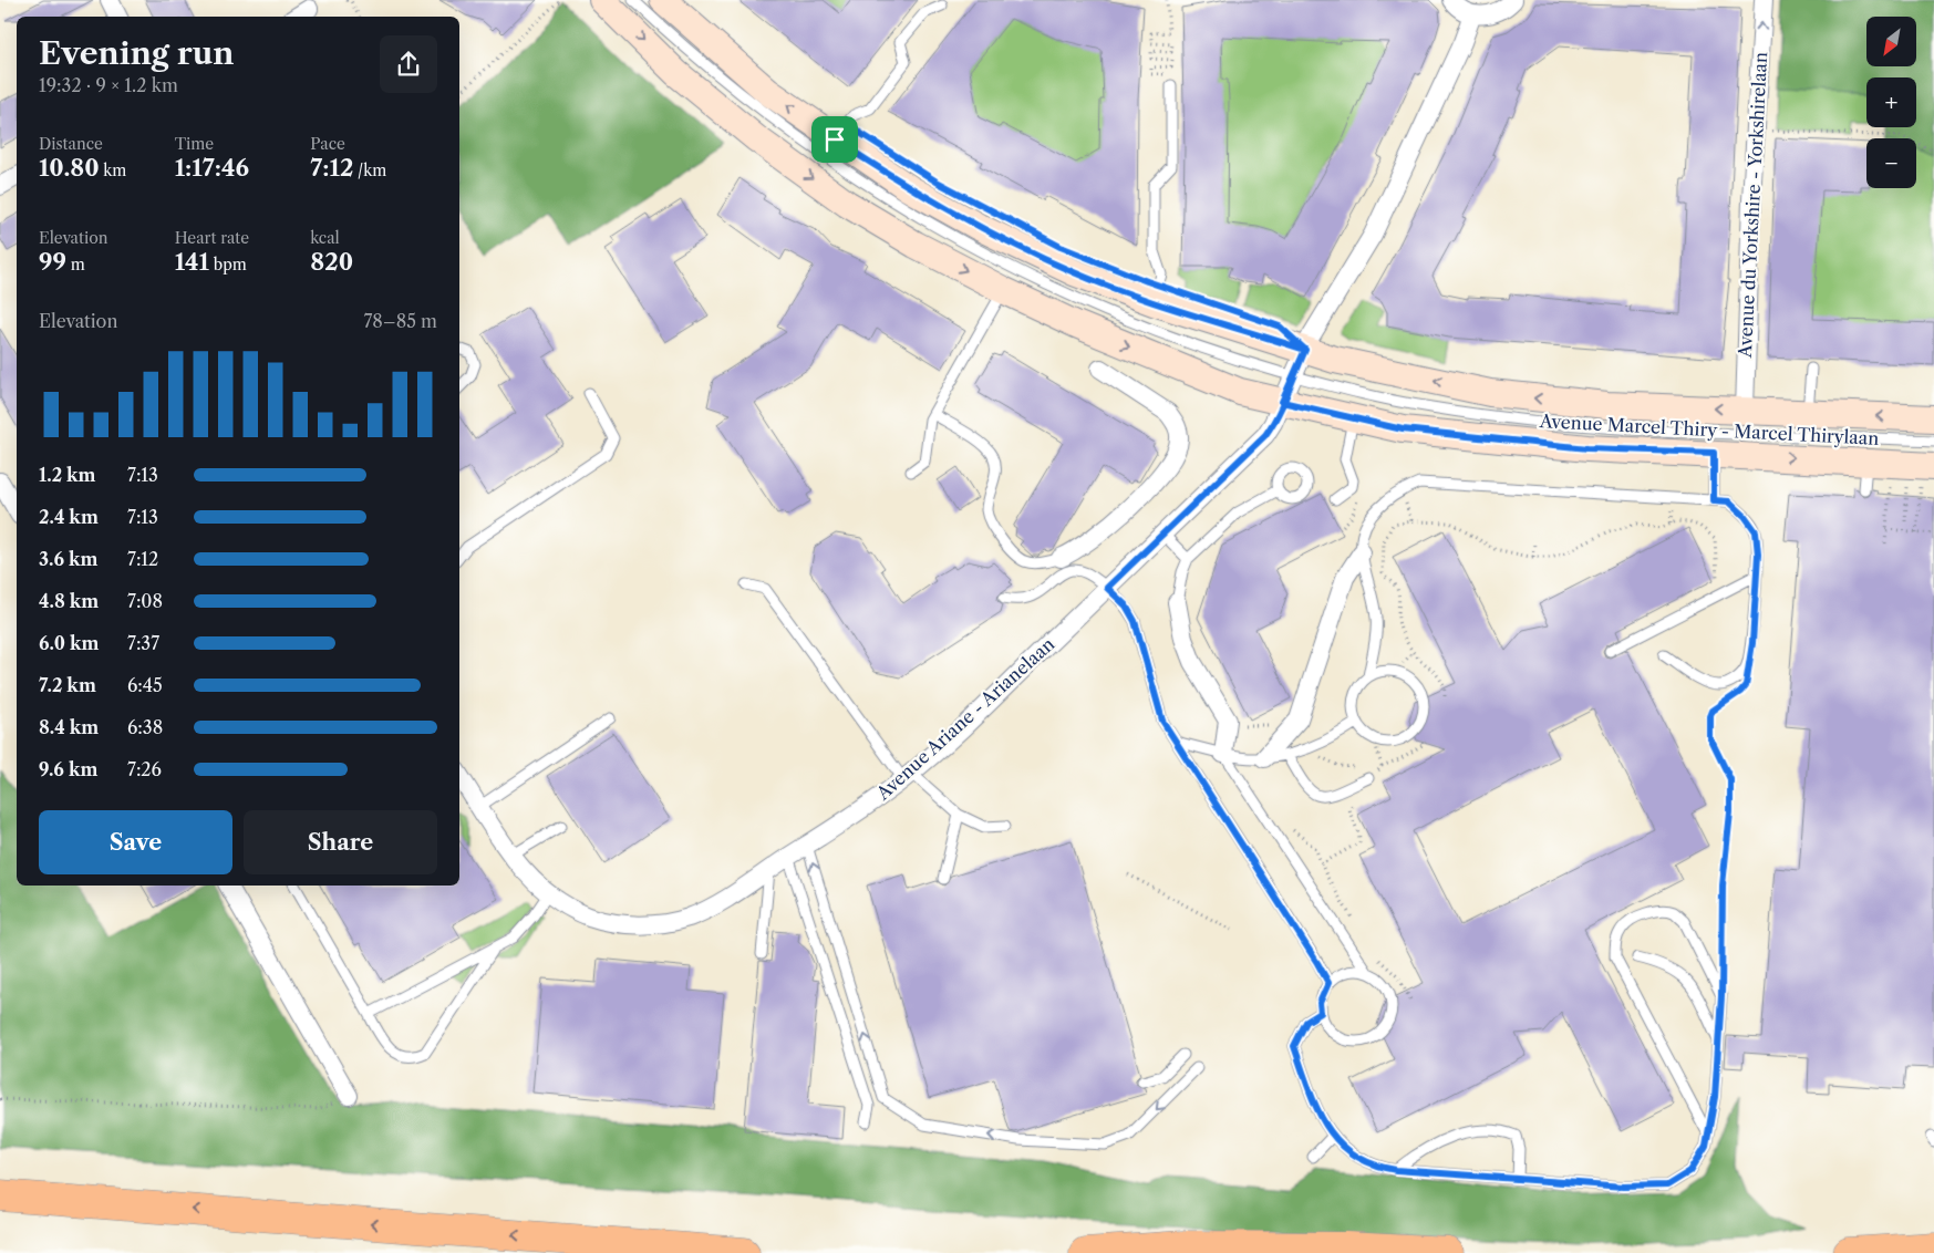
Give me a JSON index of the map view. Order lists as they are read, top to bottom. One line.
{"streets":{"main road":["Avenue Marcel Thiry - Marcel Thirylaan"],"street":["Avenue du Yorkshire - Yorkshirelaan","Avenue Ariane - Arianelaan"]},"crossings":[["Avenue du Yorkshire - Yorkshirelaan","Avenue Marcel Thiry - Marcel Thirylaan"],["Avenue Marcel Thiry - Marcel Thirylaan","Avenue Ariane - Arianelaan"]],"north":"bottom left","page":{"map_buttons":["+","−"],"heading":["Evening run","19:32 · 9 × 1.2 km"],"stats":[["Distance","10.80 km"],["Time","1:17:46"],["Pace","7:12 /km"],["Elevation","99 m"],["Heart rate","141 bpm"],["kcal","820"]],"chart":["Elevation","78–85 m"],"list":[{"name":"1.2 km","note":"7:13"},{"name":"2.4 km","note":"7:13"},{"name":"3.6 km","note":"7:12"},{"name":"4.8 km","note":"7:08"},{"name":"6.0 km","note":"7:37"},{"name":"7.2 km","note":"6:45"},{"name":"8.4 km","note":"6:38"},{"name":"9.6 km","note":"7:26"}],"buttons":["Save","Share"]}}
